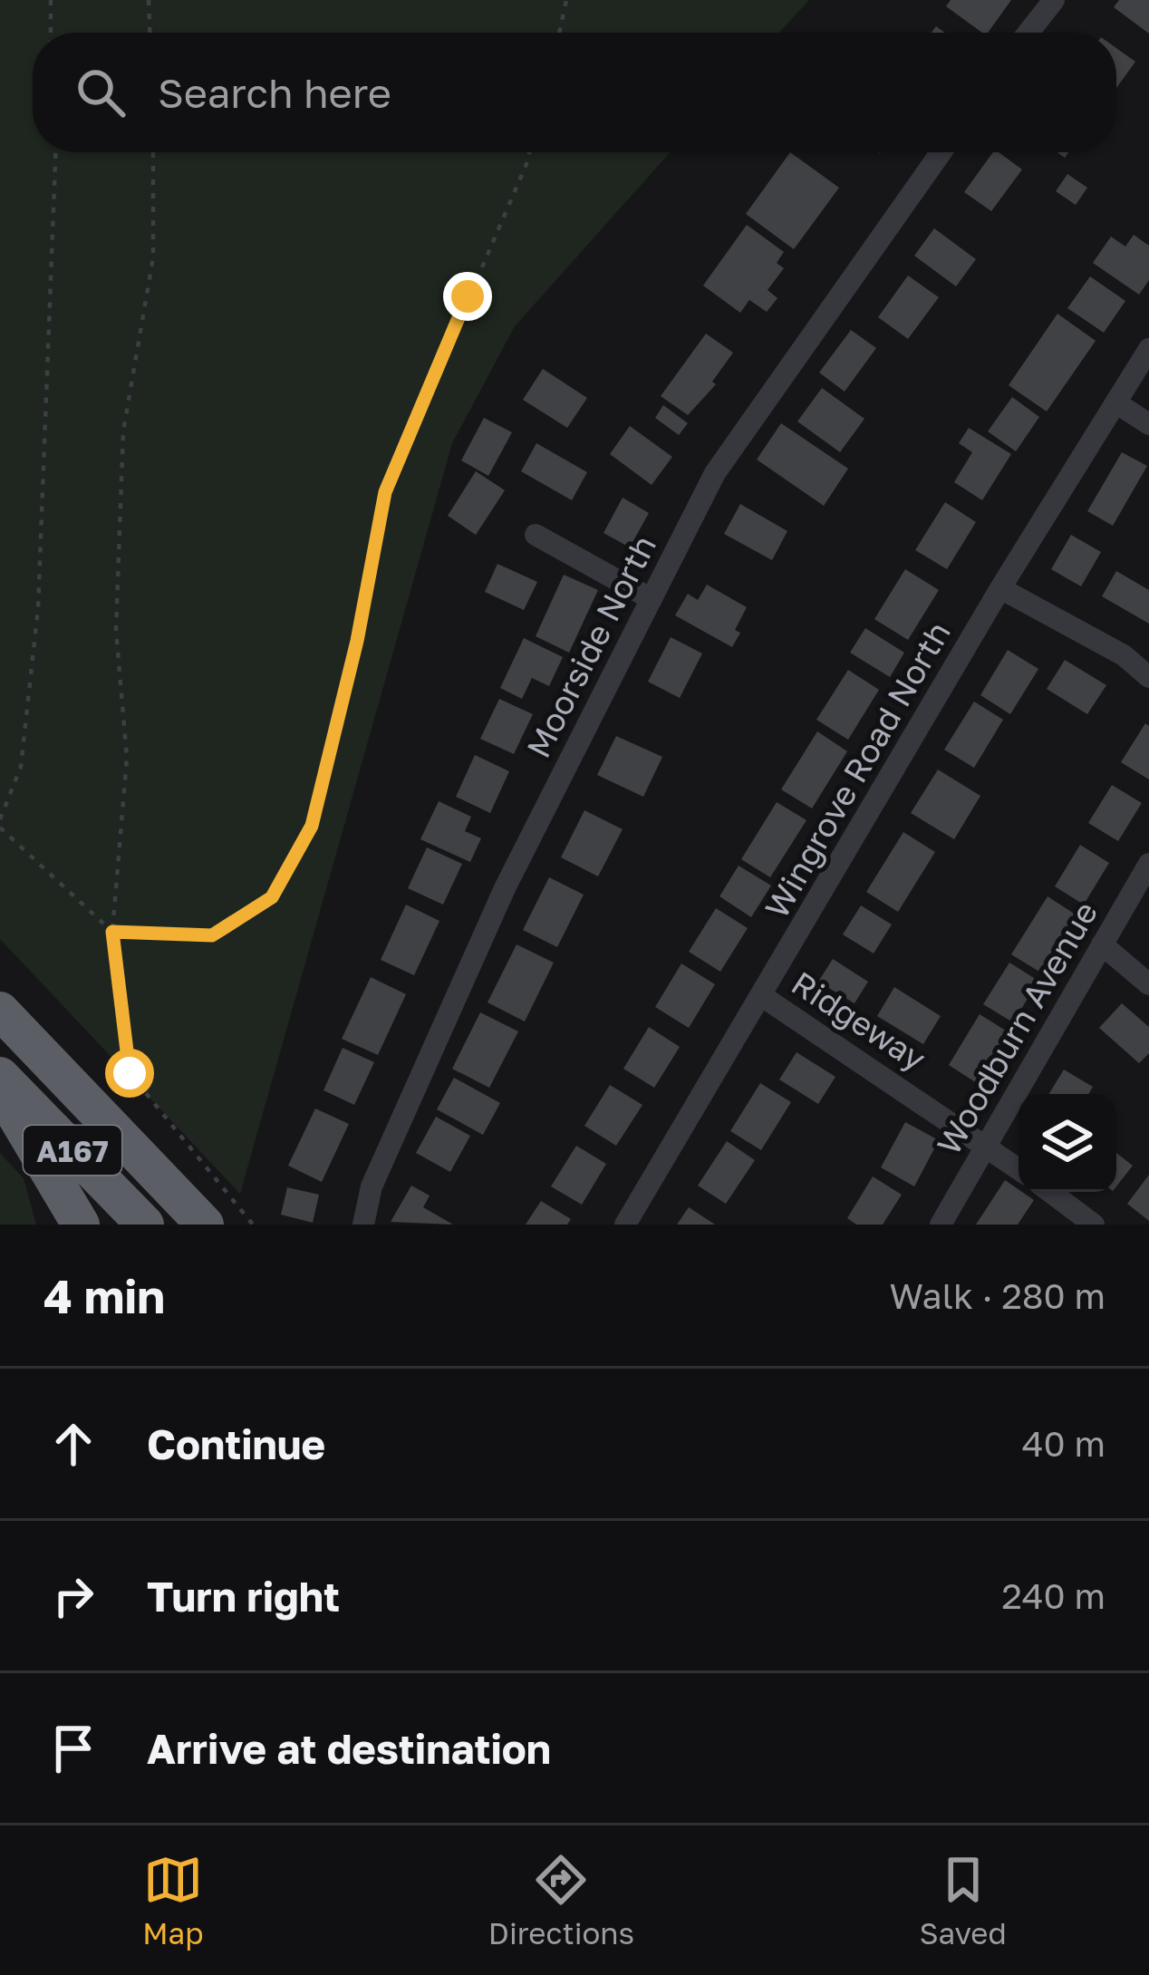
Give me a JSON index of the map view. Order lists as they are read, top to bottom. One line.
{"streets":{"highway":["A167"],"street":["Moorside North","Wingrove Road North","Ridgeway","Woodburn Avenue"]},"crossings":[["Wingrove Road North","Ridgeway"],["Ridgeway","Woodburn Avenue"]],"page":{"search":"Search here","heading":["4 min","Walk · 280 m"],"list":[["Continue","40 m"],["Turn right","240 m"],"Arrive at destination"],"nav":["Map","Directions","Saved"]}}
